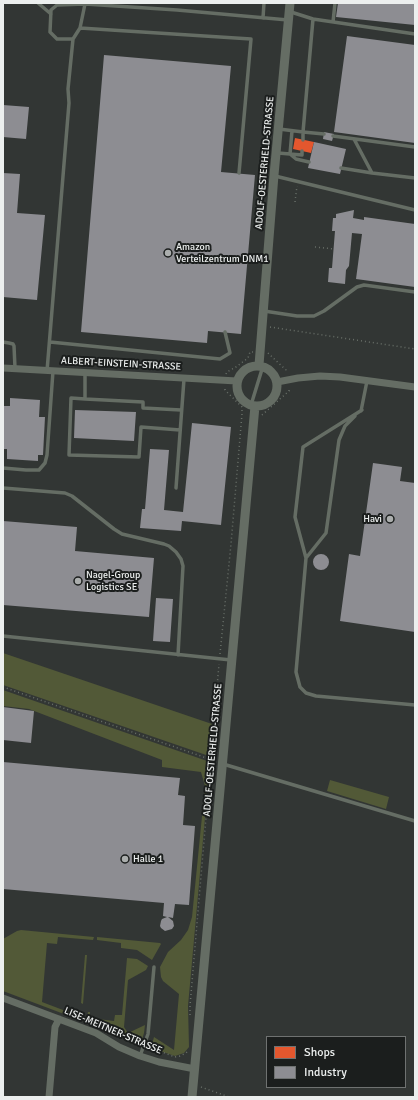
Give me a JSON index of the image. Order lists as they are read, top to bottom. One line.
{"streets":{"street":["ADOLF-OESTERHELD-STRASSE","ALBERT-EINSTEIN-STRASSE","LISE-MEITNER-STRASSE"]},"crossings":[["ADOLF-OESTERHELD-STRASSE","LISE-MEITNER-STRASSE"]],"places":["Amazon Verteilzentrum DNM1","Havi","Nagel-Group Logistics SE","Halle 1"],"legend":["Shops","Industry"]}
